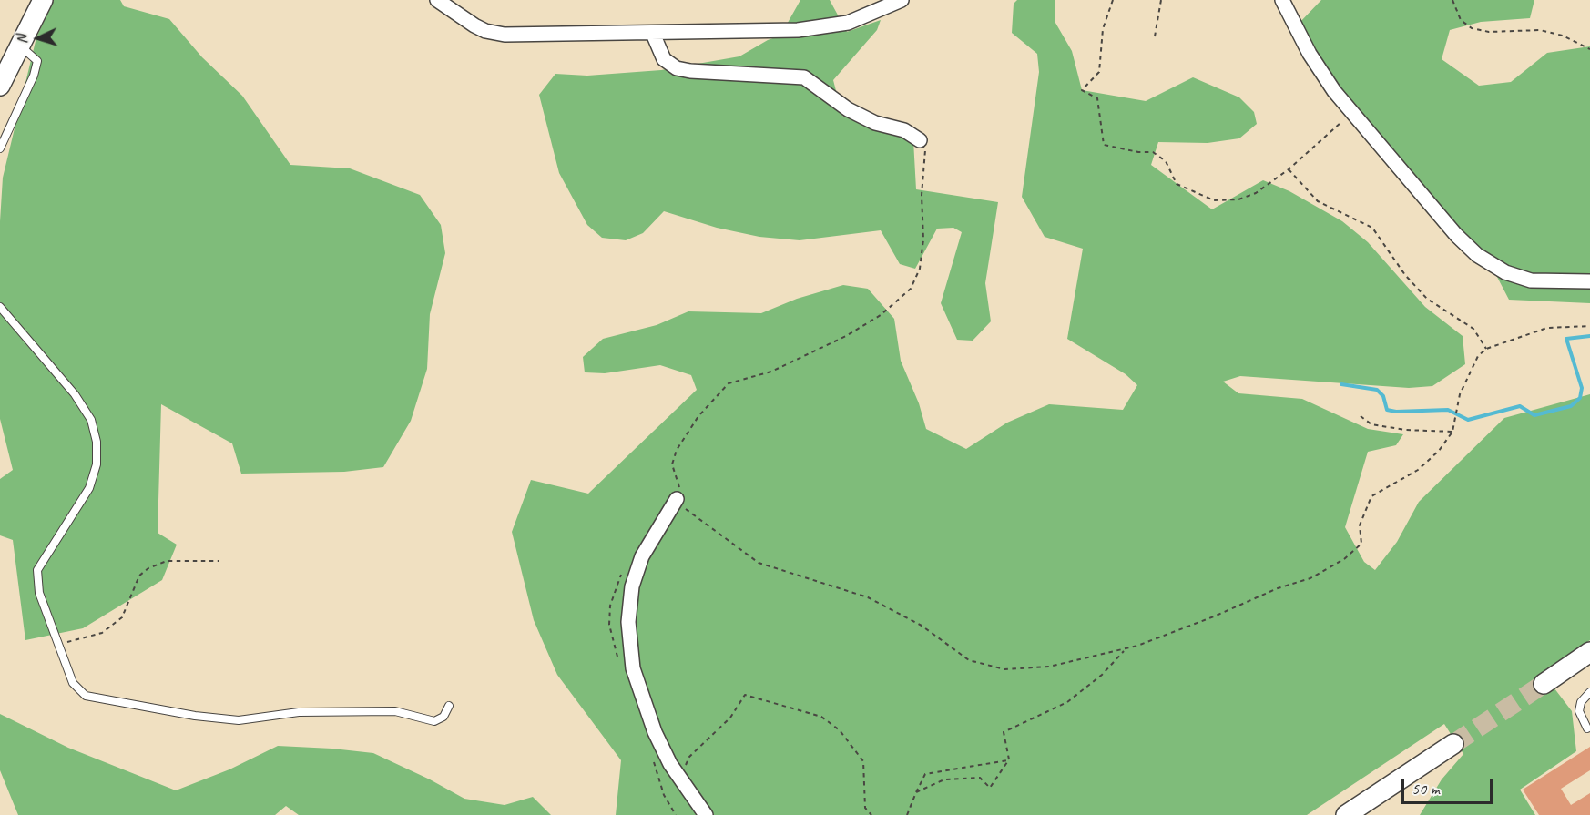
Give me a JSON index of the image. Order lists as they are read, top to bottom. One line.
{"scale_bar":"50 m","north":"left"}
